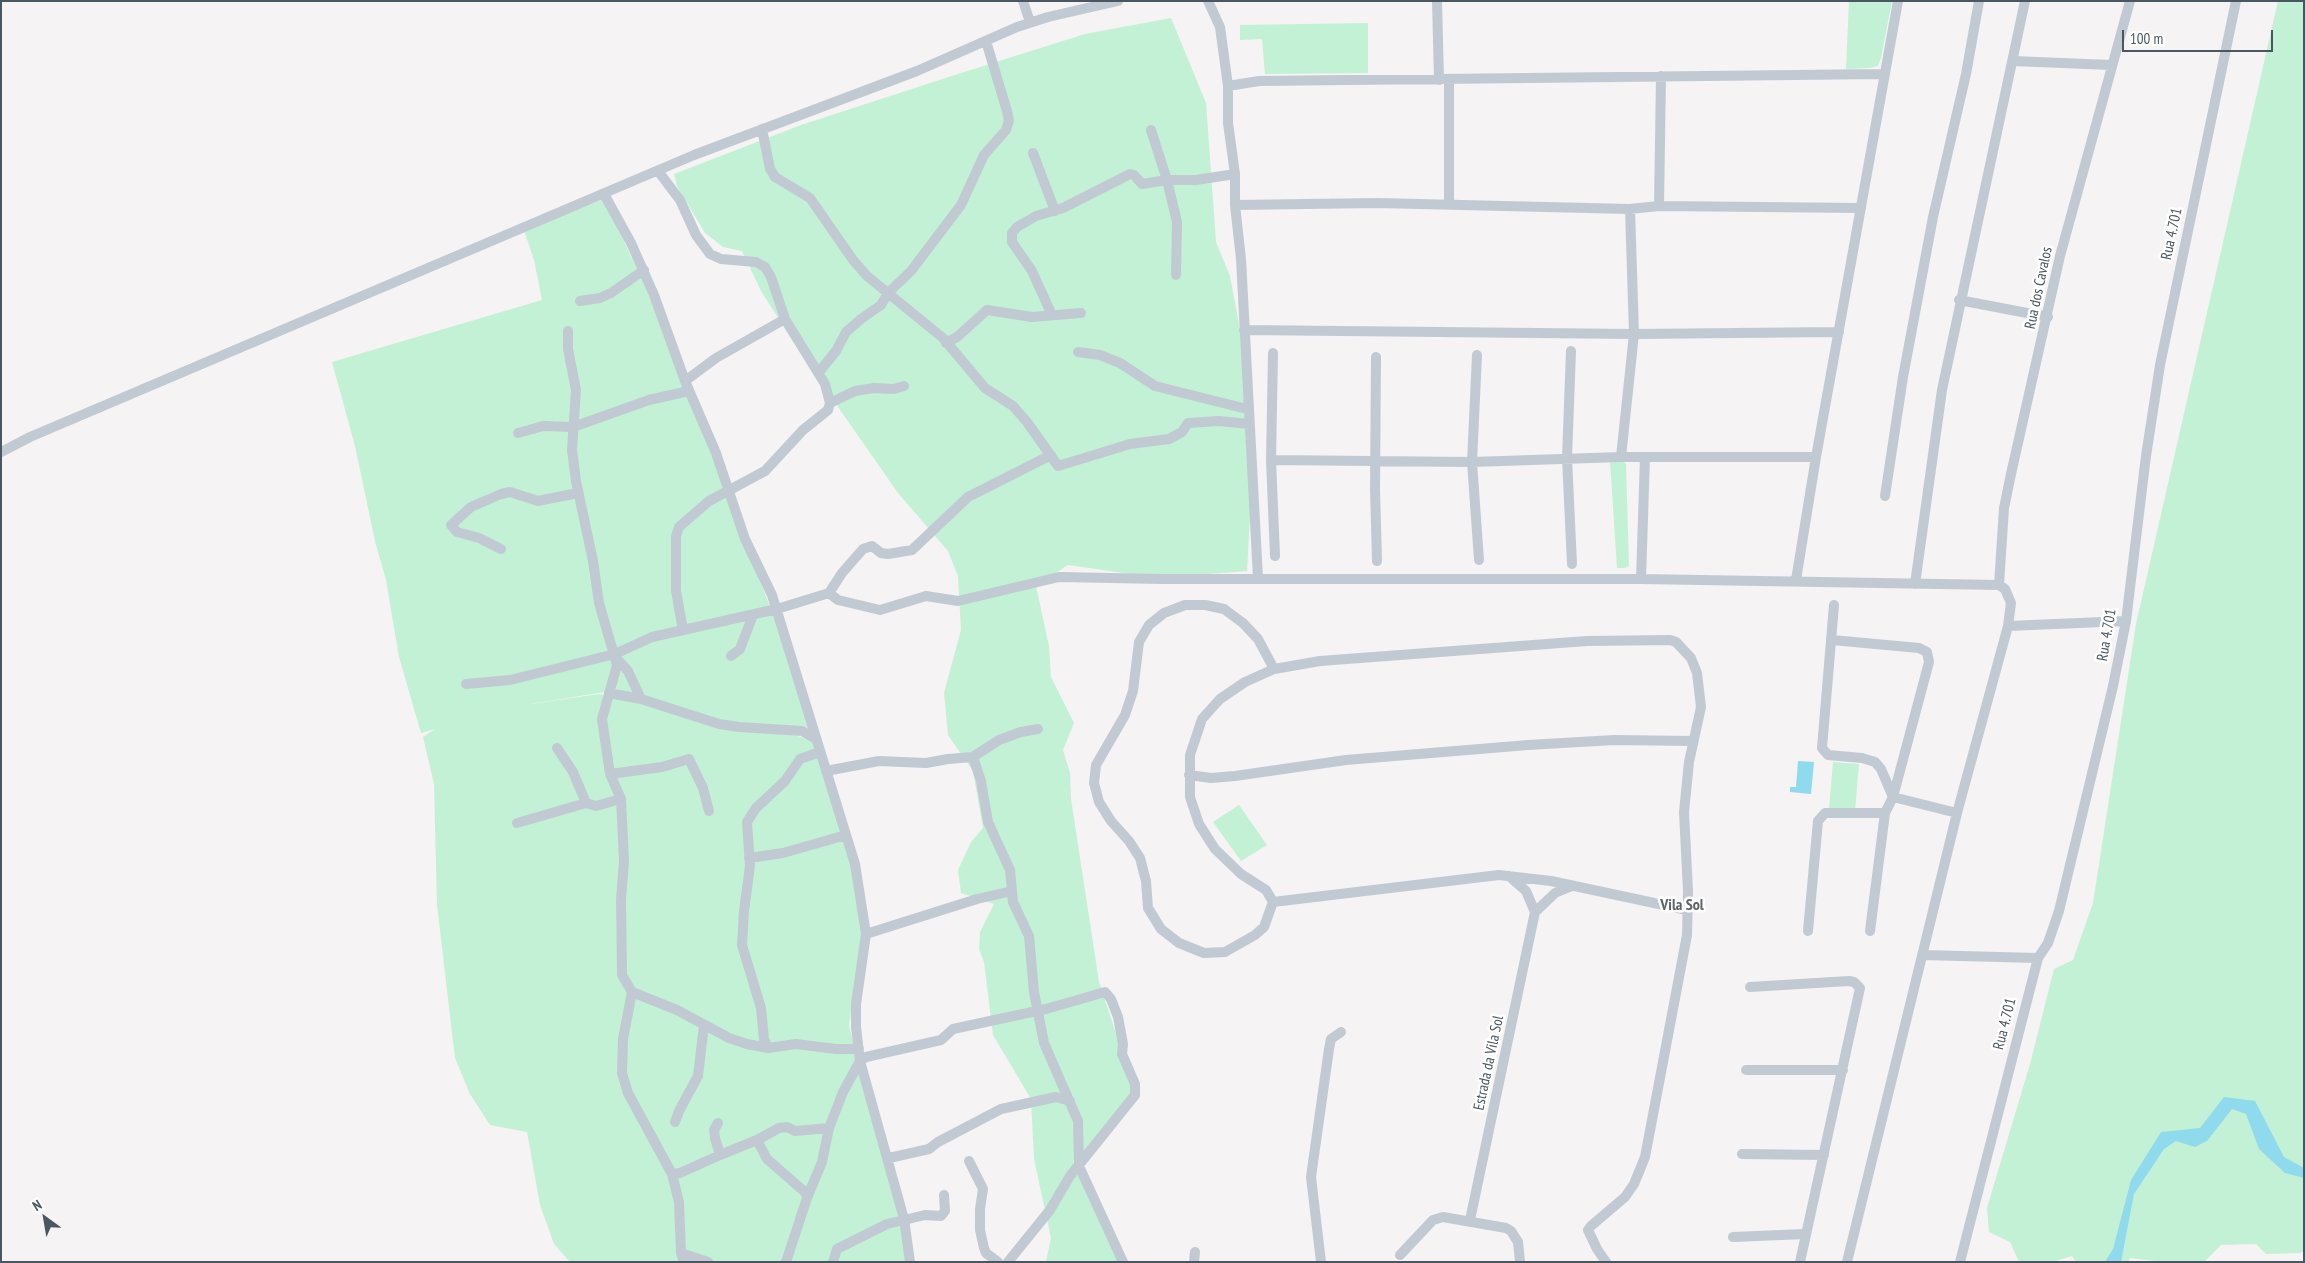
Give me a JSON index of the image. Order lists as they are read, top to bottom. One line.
{"streets":{"street":["Rua 4.701","Rua dos Cavalos","Estrada da Vila Sol"]},"districts":["Vila Sol"],"scale_bar":"100 m","north":"top left"}
